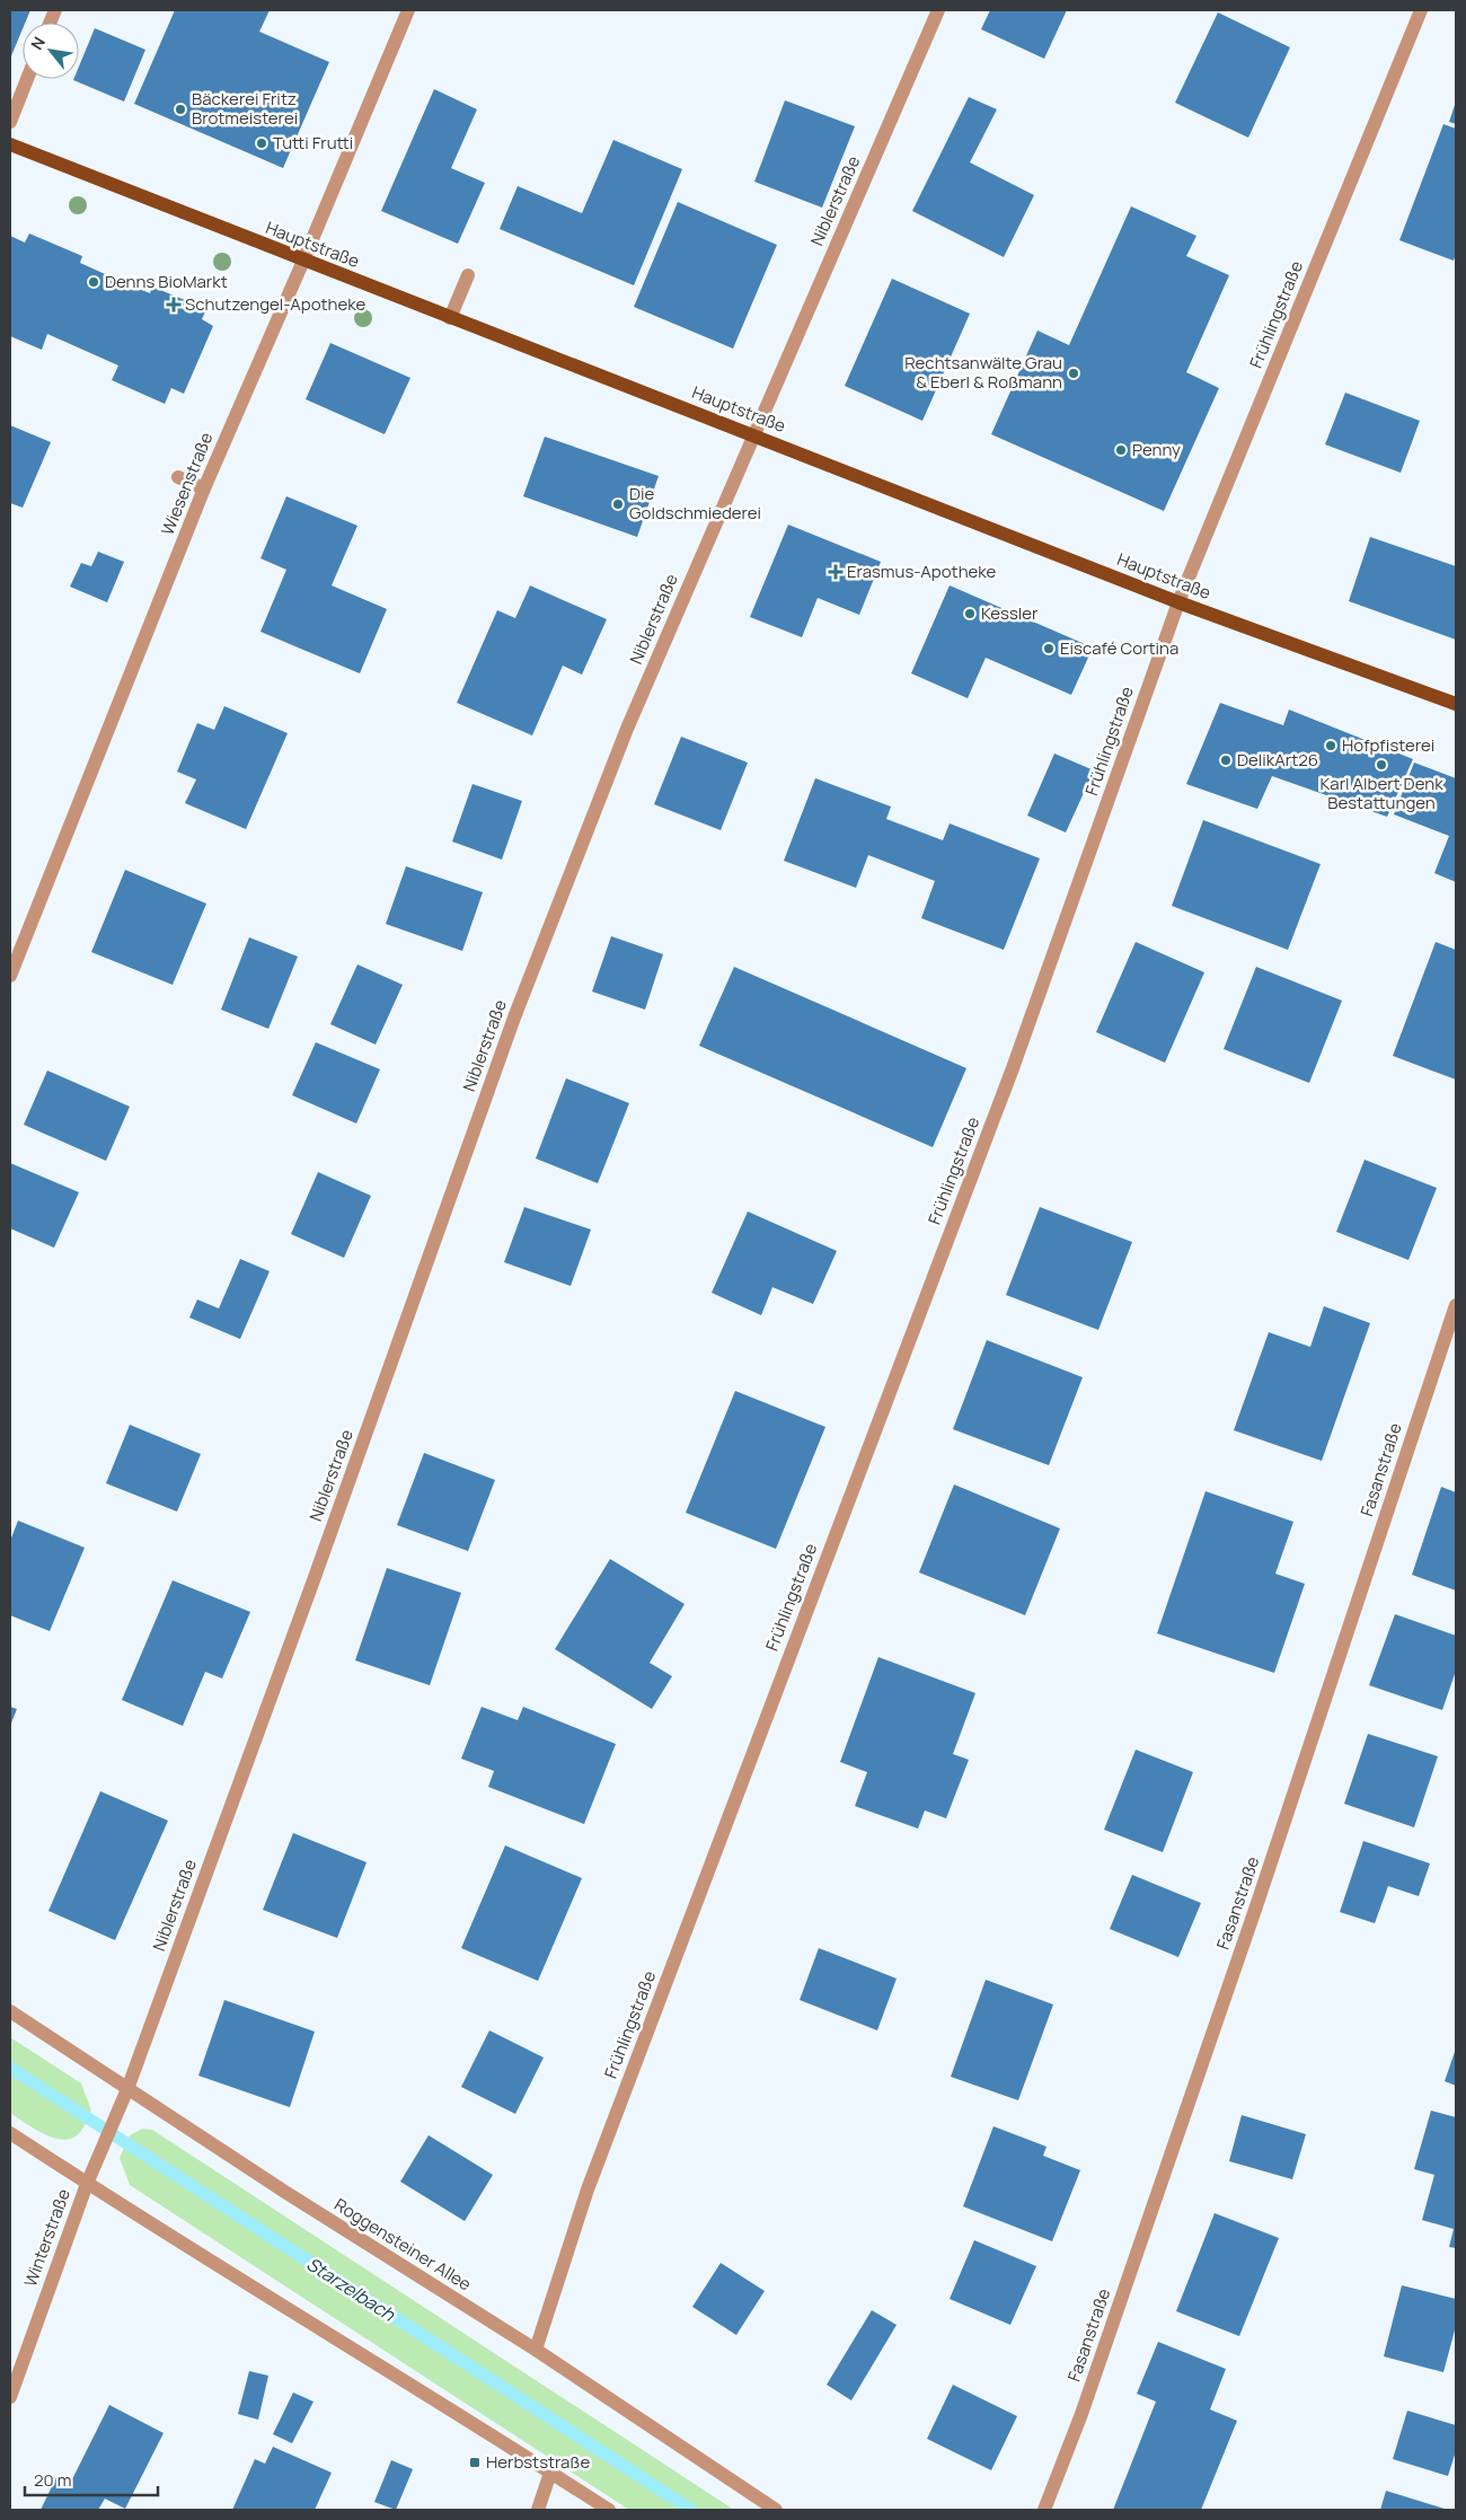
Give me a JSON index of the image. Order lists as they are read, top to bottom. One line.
{"streets":{"main road":["Hauptstraße"],"street":["Niblerstraße","Frühlingstraße","Wiesenstraße","Fasanstraße","Winterstraße","Roggensteiner Allee"]},"crossings":[["Niblerstraße","Hauptstraße"],["Niblerstraße","Winterstraße"],["Niblerstraße","Roggensteiner Allee"],["Hauptstraße","Frühlingstraße"],["Hauptstraße","Wiesenstraße"],["Frühlingstraße","Roggensteiner Allee"]],"water":["Starzelbach"],"places":{"other":["Bäckerei Fritz Brotmeisterei","Tutti Frutti","Denns BioMarkt","Rechtsanwälte Grau & Eberl & Roßmann","Penny","Die Goldschmiederei","Kessler","Eiscafé Cortina","Hofpfisterei","DelikArt26","Karl Albert Denk Bestattungen"],"health":["Schutzengel-Apotheke","Erasmus-Apotheke"],"transit":["Herbststraße"]},"scale_bar":"20 m","north":"top left"}
